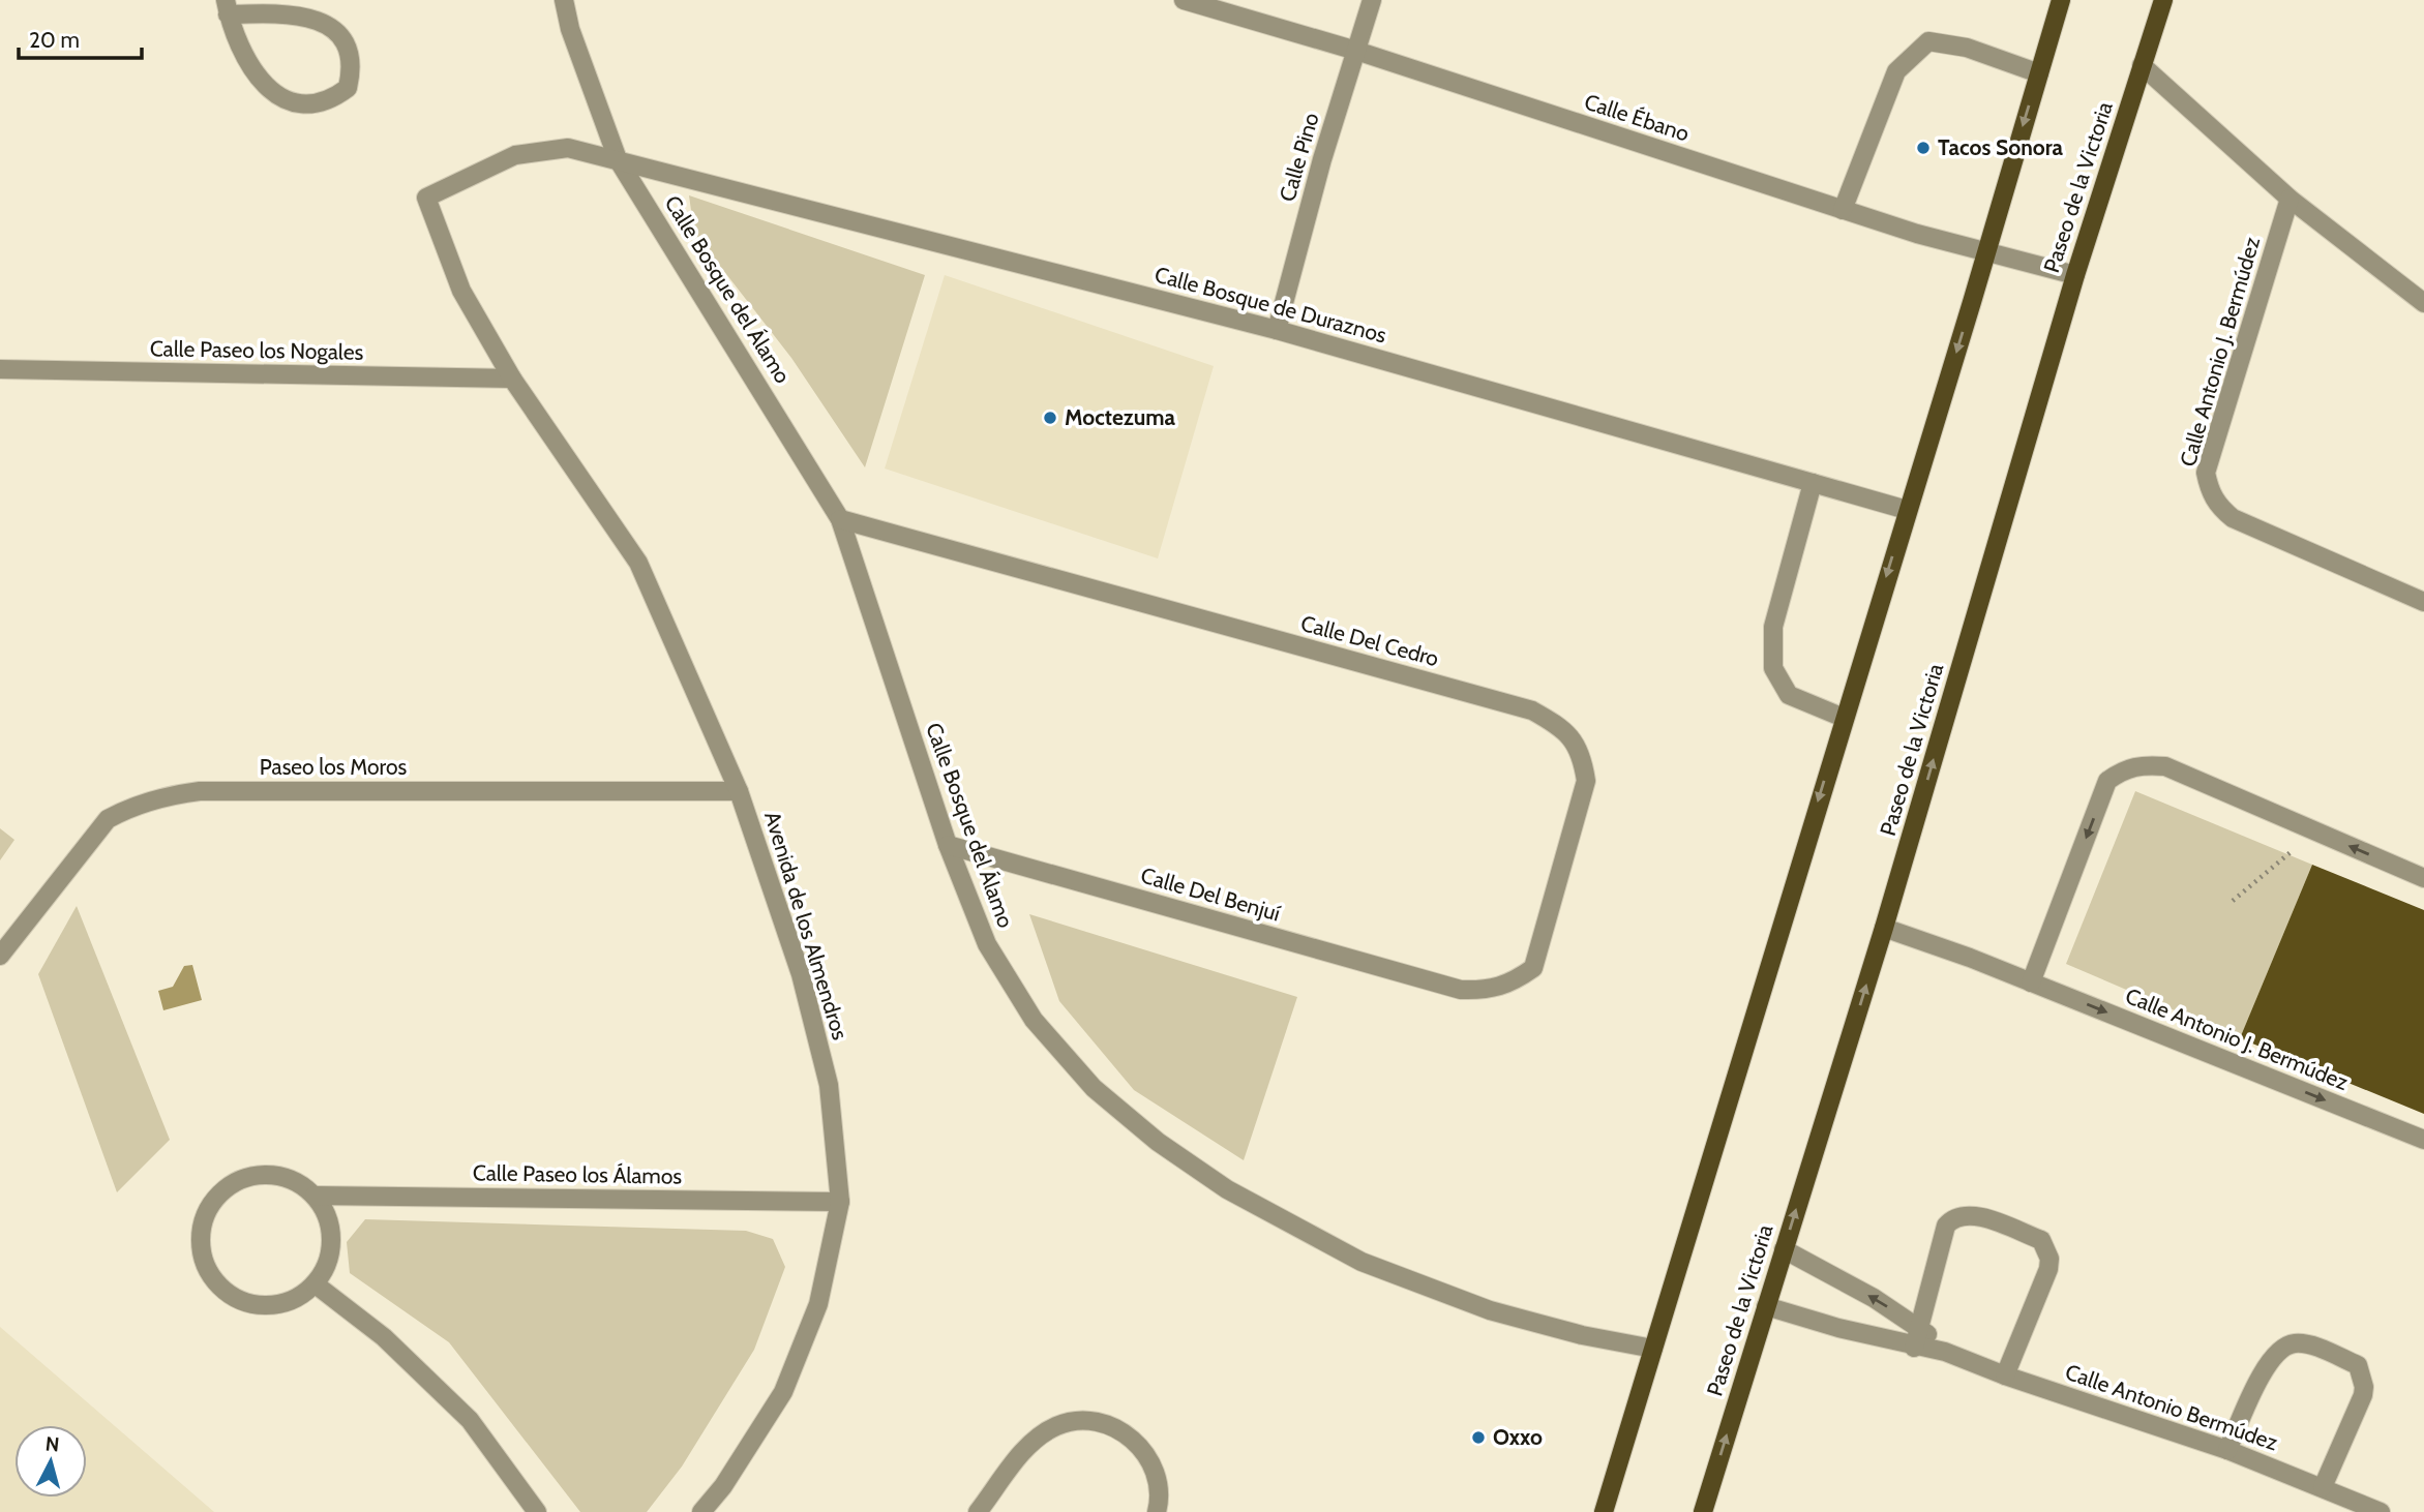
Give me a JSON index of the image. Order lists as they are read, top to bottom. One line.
{"streets":{"main road":["Paseo de la Victoria"],"street":["Calle Ébano","Calle Pino","Calle Bosque del Álamo","Calle Bosque de Duraznos","Calle Paseo los Nogales","Calle Antonio J. Bermúdez","Calle Del Cedro","Paseo los Moros","Calle Del Benjuí","Avenida de los Almendros","Calle Paseo los Álamos","Calle Antonio Bermúdez"]},"crossings":[["Calle Ébano","Calle Pino"],["Calle Ébano","Paseo de la Victoria"],["Calle Pino","Calle Bosque de Duraznos"],["Paseo de la Victoria","Calle Antonio J. Bermúdez"],["Paseo de la Victoria","Calle Antonio Bermúdez"],["Calle Bosque del Álamo","Calle Bosque de Duraznos"],["Calle Bosque del Álamo","Calle Del Cedro"],["Calle Bosque del Álamo","Calle Del Benjuí"],["Calle Bosque de Duraznos","Avenida de los Almendros"],["Calle Paseo los Nogales","Avenida de los Almendros"],["Calle Del Cedro","Calle Del Benjuí"],["Paseo los Moros","Avenida de los Almendros"],["Avenida de los Almendros","Calle Paseo los Álamos"]],"one_way":["Calle Antonio J. Bermúdez"],"places":["Tacos Sonora","Moctezuma","Oxxo"],"scale_bar":"20 m","north":"top"}
